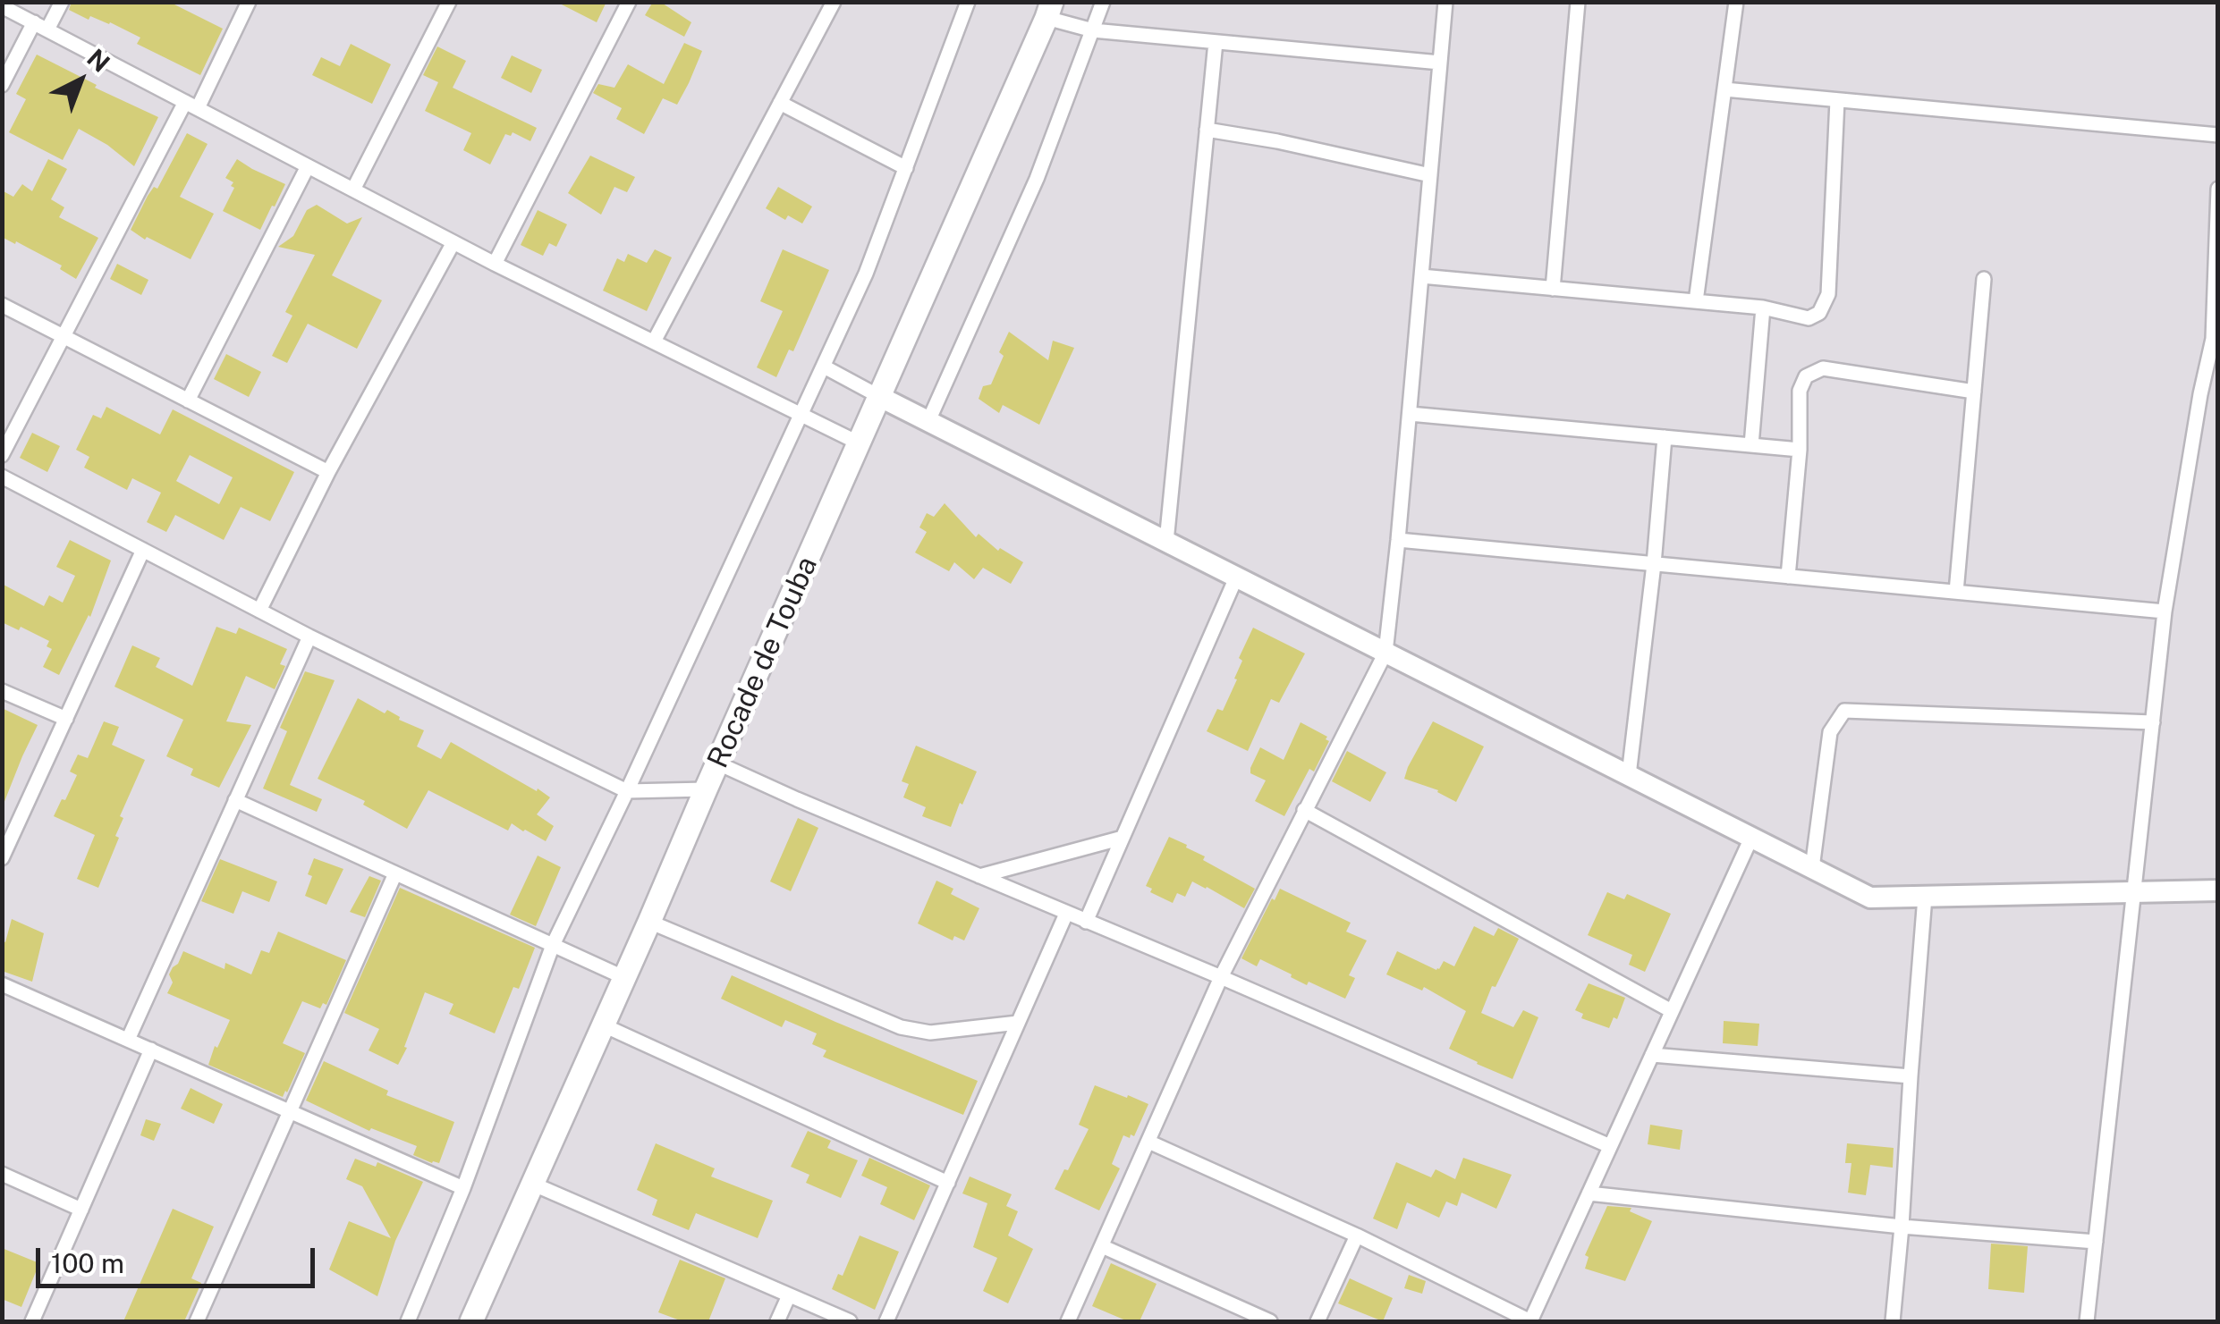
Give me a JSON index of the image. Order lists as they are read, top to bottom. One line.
{"streets":{"main road":["Rocade de Touba"]},"scale_bar":"100 m","north":"top right"}
